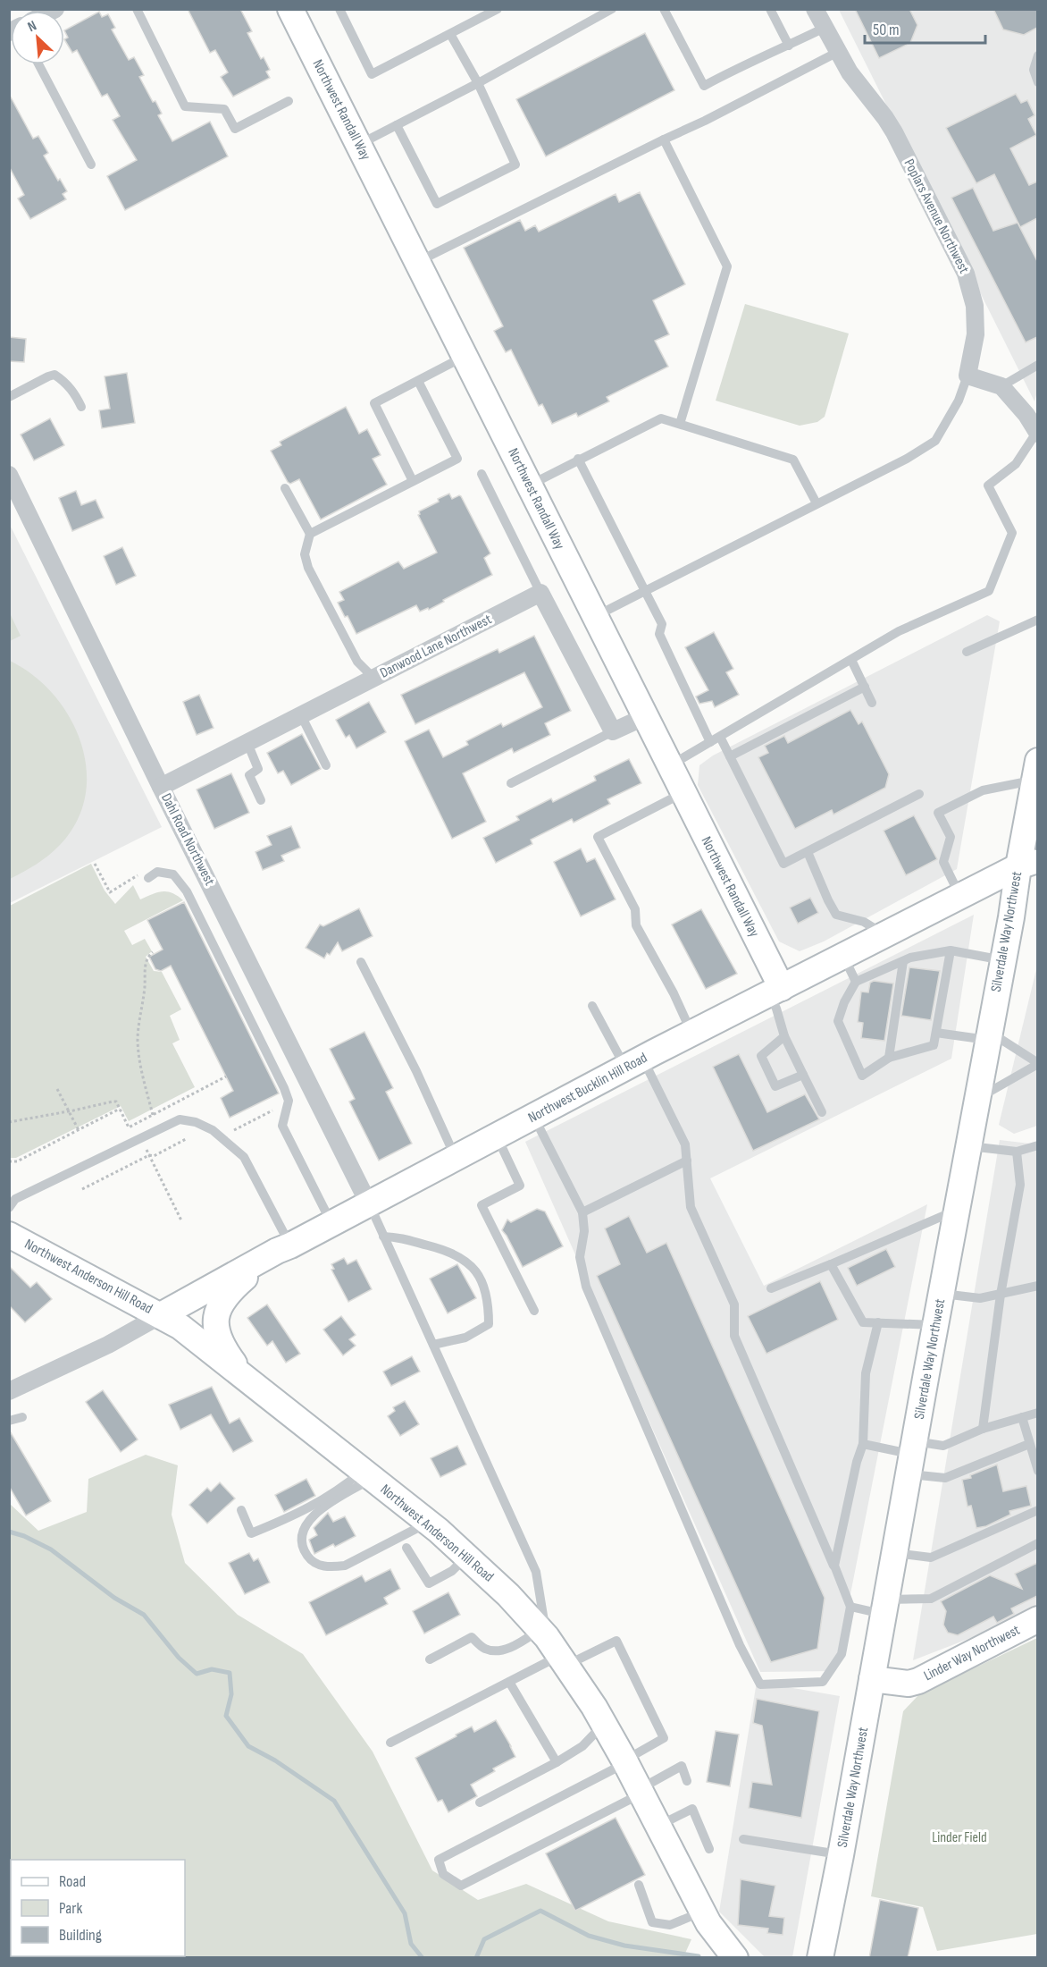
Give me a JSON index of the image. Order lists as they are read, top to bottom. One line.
{"streets":{"main road":["Northwest Randall Way","Silverdale Way Northwest","Northwest Bucklin Hill Road","Northwest Anderson Hill Road","Linder Way Northwest"],"street":["Poplars Avenue Northwest","Danwood Lane Northwest","Dahl Road Northwest"]},"crossings":[["Northwest Randall Way","Northwest Bucklin Hill Road"],["Danwood Lane Northwest","Dahl Road Northwest"],["Dahl Road Northwest","Northwest Bucklin Hill Road"],["Silverdale Way Northwest","Northwest Bucklin Hill Road"],["Silverdale Way Northwest","Linder Way Northwest"],["Northwest Bucklin Hill Road","Northwest Anderson Hill Road"]],"parks":["Linder Field"],"legend":["Road","Park","Building"],"scale_bar":"50 m","north":"top left"}
